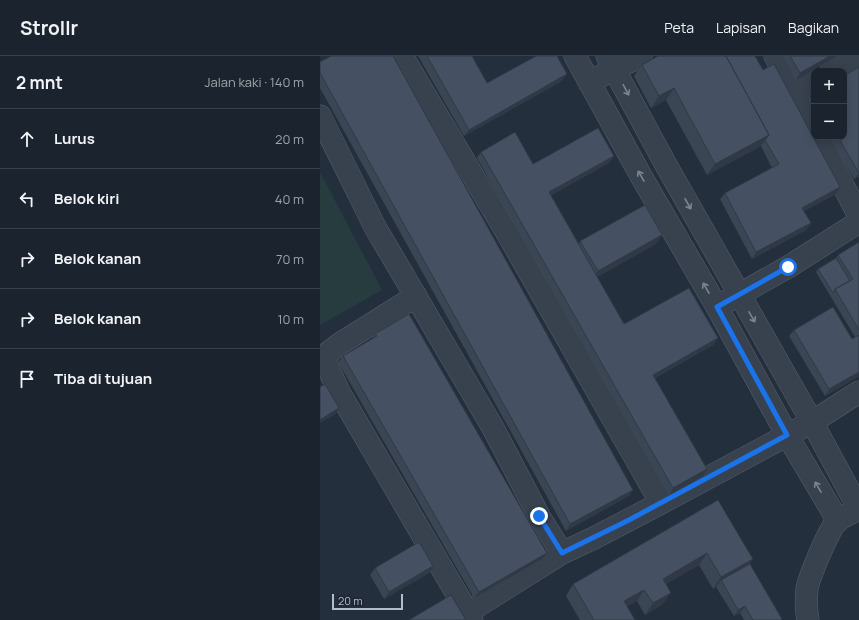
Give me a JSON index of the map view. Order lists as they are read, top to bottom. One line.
{"scale_bar":"20 m","page":{"header":"Strollr","nav":["Peta","Lapisan","Bagikan"],"heading":["2 mnt","Jalan kaki · 140 m"],"map_buttons":["+","−"],"list":[["Lurus","20 m"],["Belok kiri","40 m"],["Belok kanan","70 m"],["Belok kanan","10 m"],"Tiba di tujuan"],"scale":"20 m"}}
